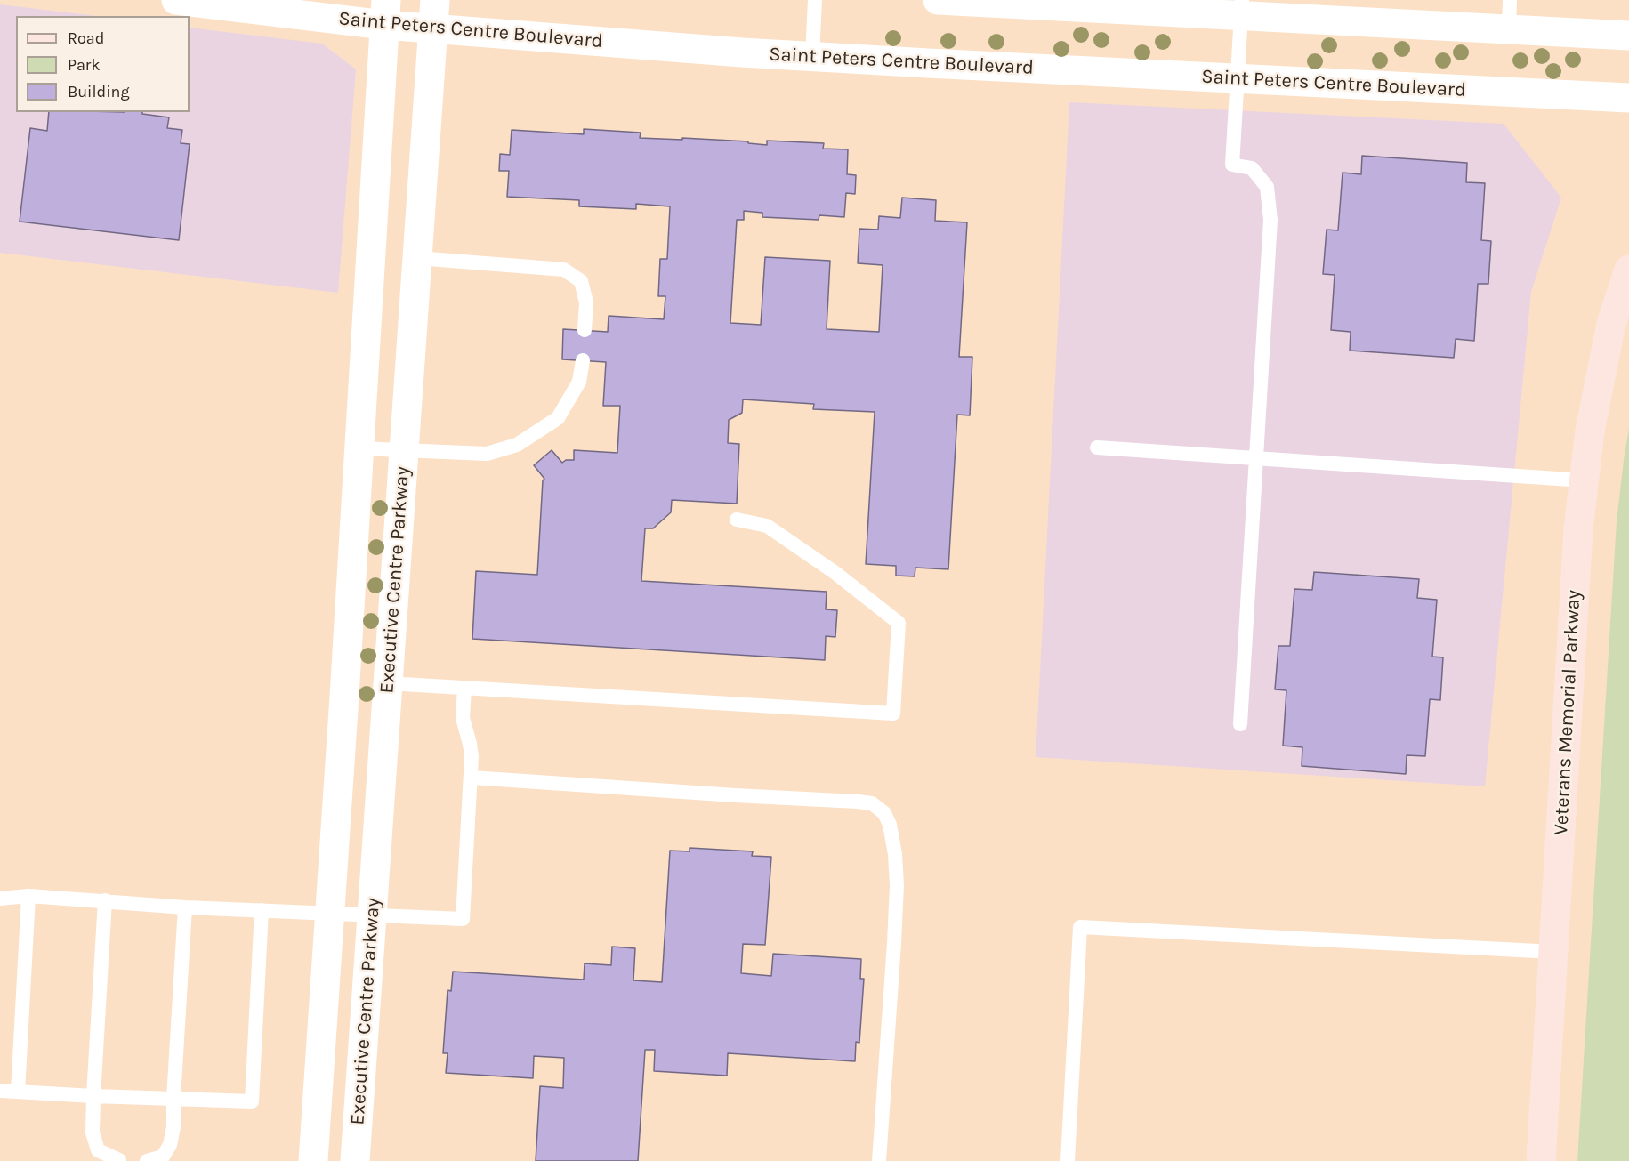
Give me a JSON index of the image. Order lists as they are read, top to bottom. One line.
{"streets":{"main road":["Veterans Memorial Parkway"],"street":["Saint Peters Centre Boulevard","Executive Centre Parkway"]},"crossings":[["Saint Peters Centre Boulevard","Executive Centre Parkway"]],"legend":["Road","Park","Building"]}
